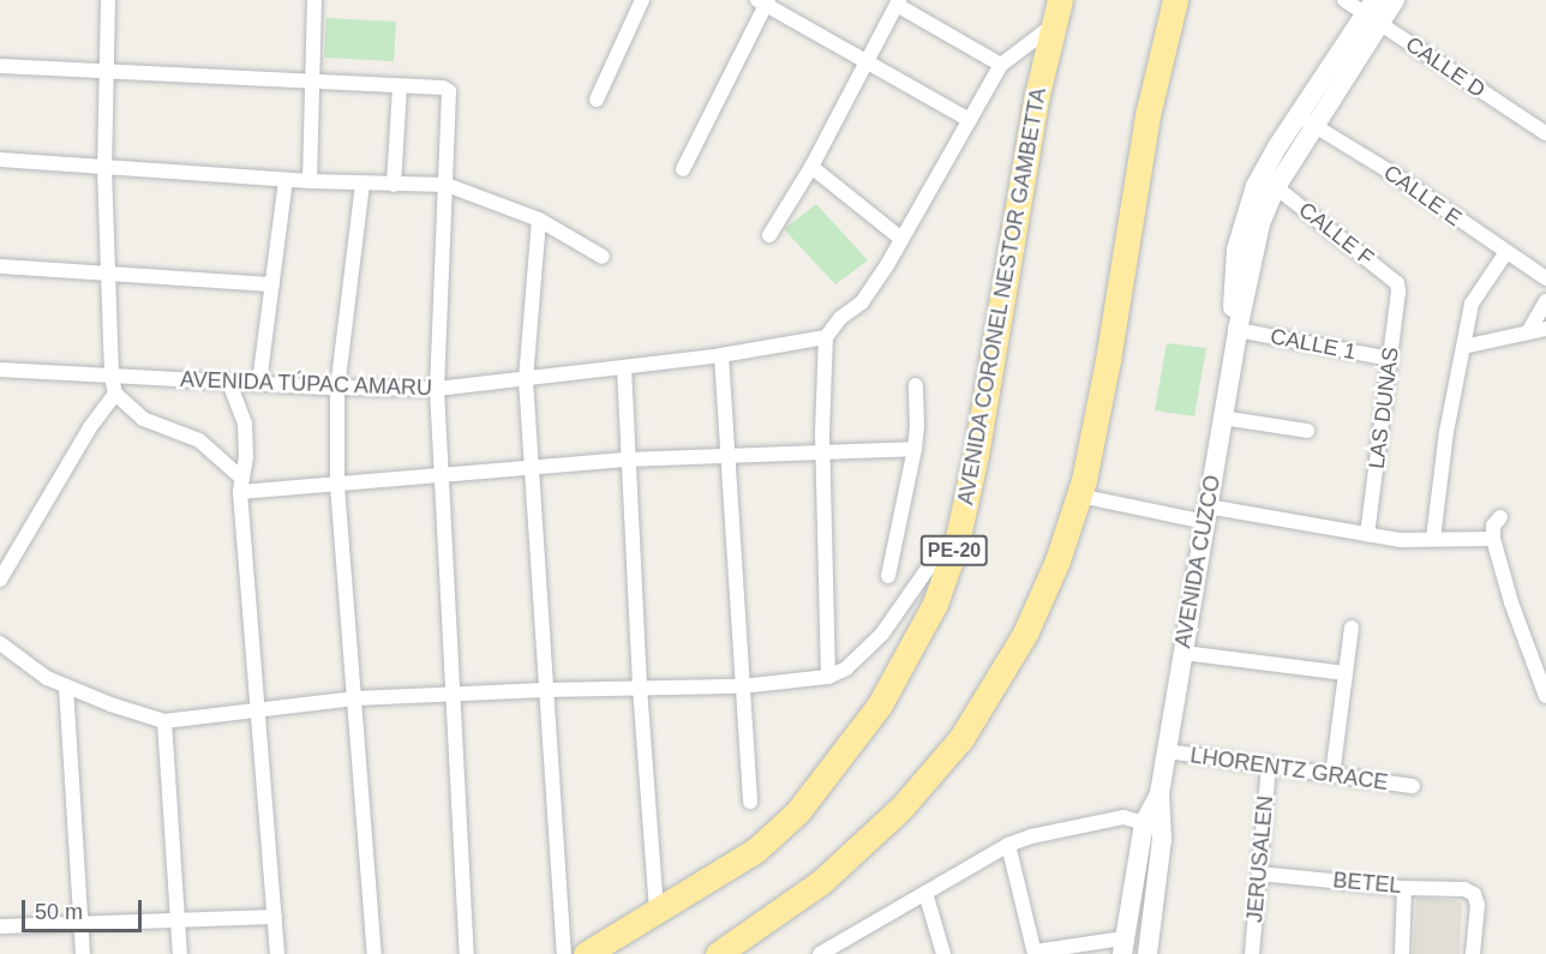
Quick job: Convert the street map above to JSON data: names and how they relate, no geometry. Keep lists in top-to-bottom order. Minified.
{"streets":{"highway":["AVENIDA CORONEL NESTOR GAMBETTA","PE-20"],"street":["CALLE D","CALLE E","CALLE F","CALLE 1","AVENIDA TÚPAC AMARU","LAS DUNAS","AVENIDA CUZCO","LHORENTZ GRACE","JERUSALEN","BETEL"]},"crossings":[["CALLE D","AVENIDA CUZCO"],["CALLE E","AVENIDA CUZCO"],["CALLE F","LAS DUNAS"],["CALLE F","AVENIDA CUZCO"],["CALLE 1","LAS DUNAS"],["CALLE 1","AVENIDA CUZCO"],["AVENIDA CUZCO","LHORENTZ GRACE"],["LHORENTZ GRACE","JERUSALEN"],["JERUSALEN","BETEL"]],"scale_bar":"50 m"}
